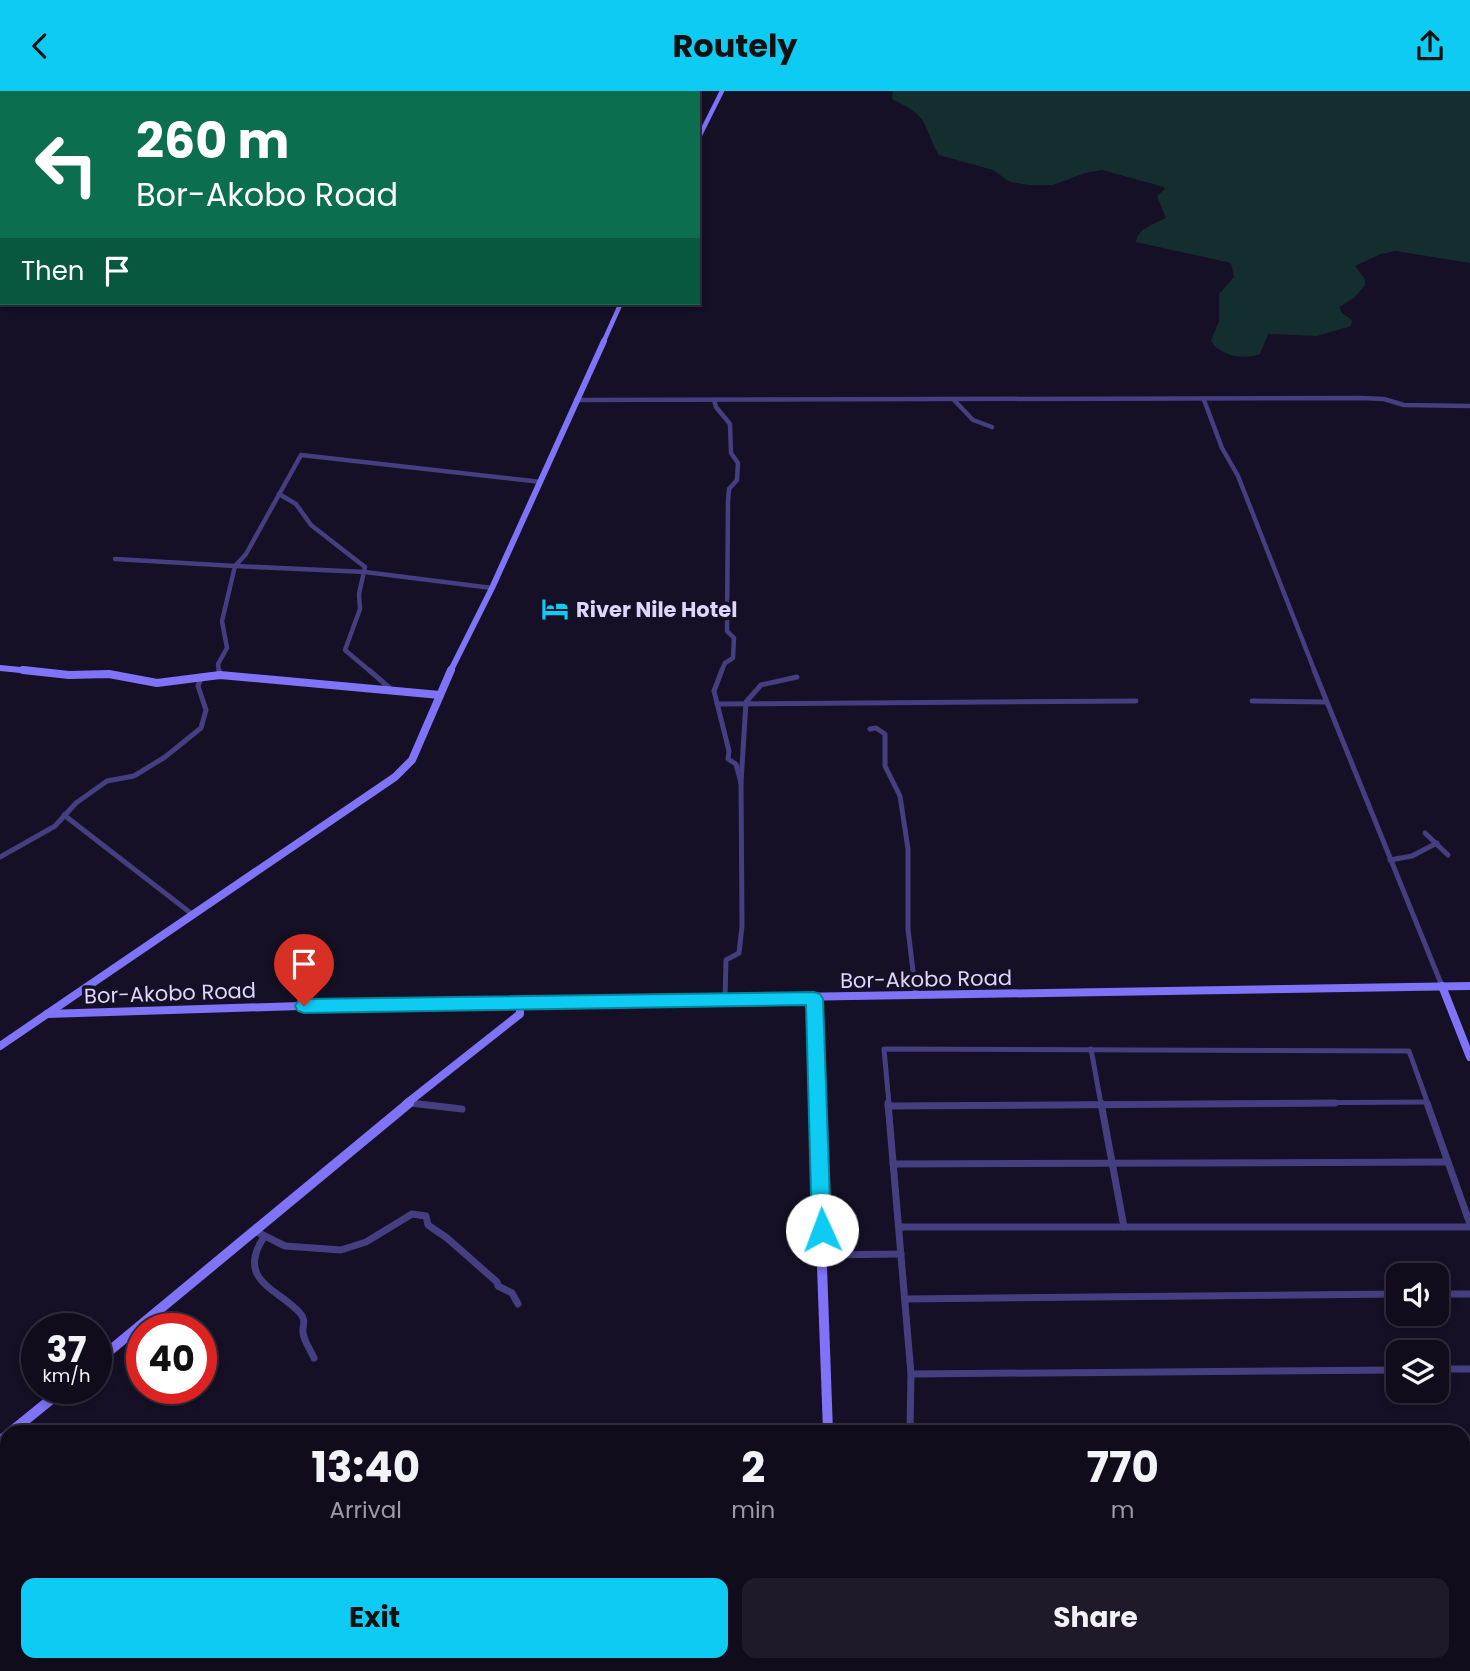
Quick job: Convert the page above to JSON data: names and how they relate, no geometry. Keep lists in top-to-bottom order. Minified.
{"streets":{"street":["Bor-Akobo Road"]},"places":{"hotel":["River Nile Hotel"]},"page":{"header":"Routely","turn":["260 m","Bor-Akobo Road"],"then":"Then","speed":"37 km/h","limit":"40","eta":["13:40","Arrival","2","min","770","m"],"buttons":["Exit","Share"]}}
